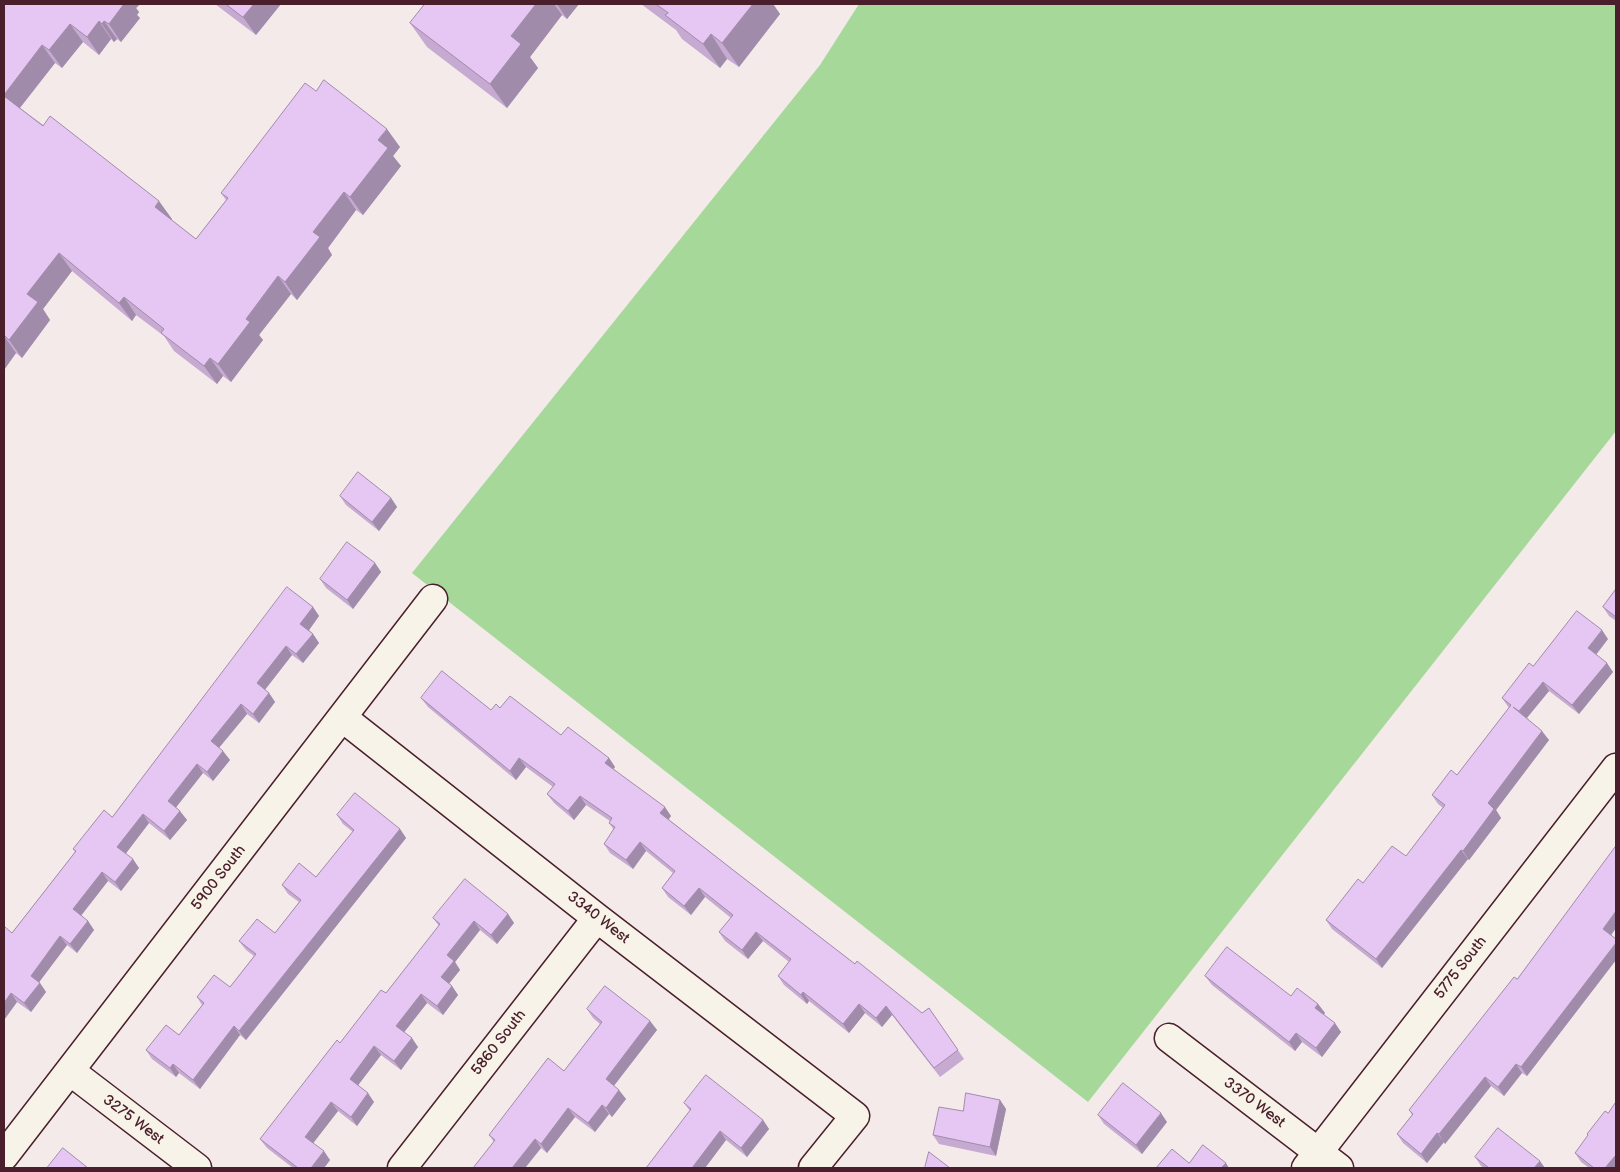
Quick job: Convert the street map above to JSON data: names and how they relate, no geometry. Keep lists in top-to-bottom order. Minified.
{"streets":{"street":["5900 South","3340 West","5775 South","5860 South","3370 West","3275 West"]},"crossings":[["5900 South","3340 West"],["5900 South","3275 West"],["3340 West","5860 South"],["5775 South","3370 West"]]}
